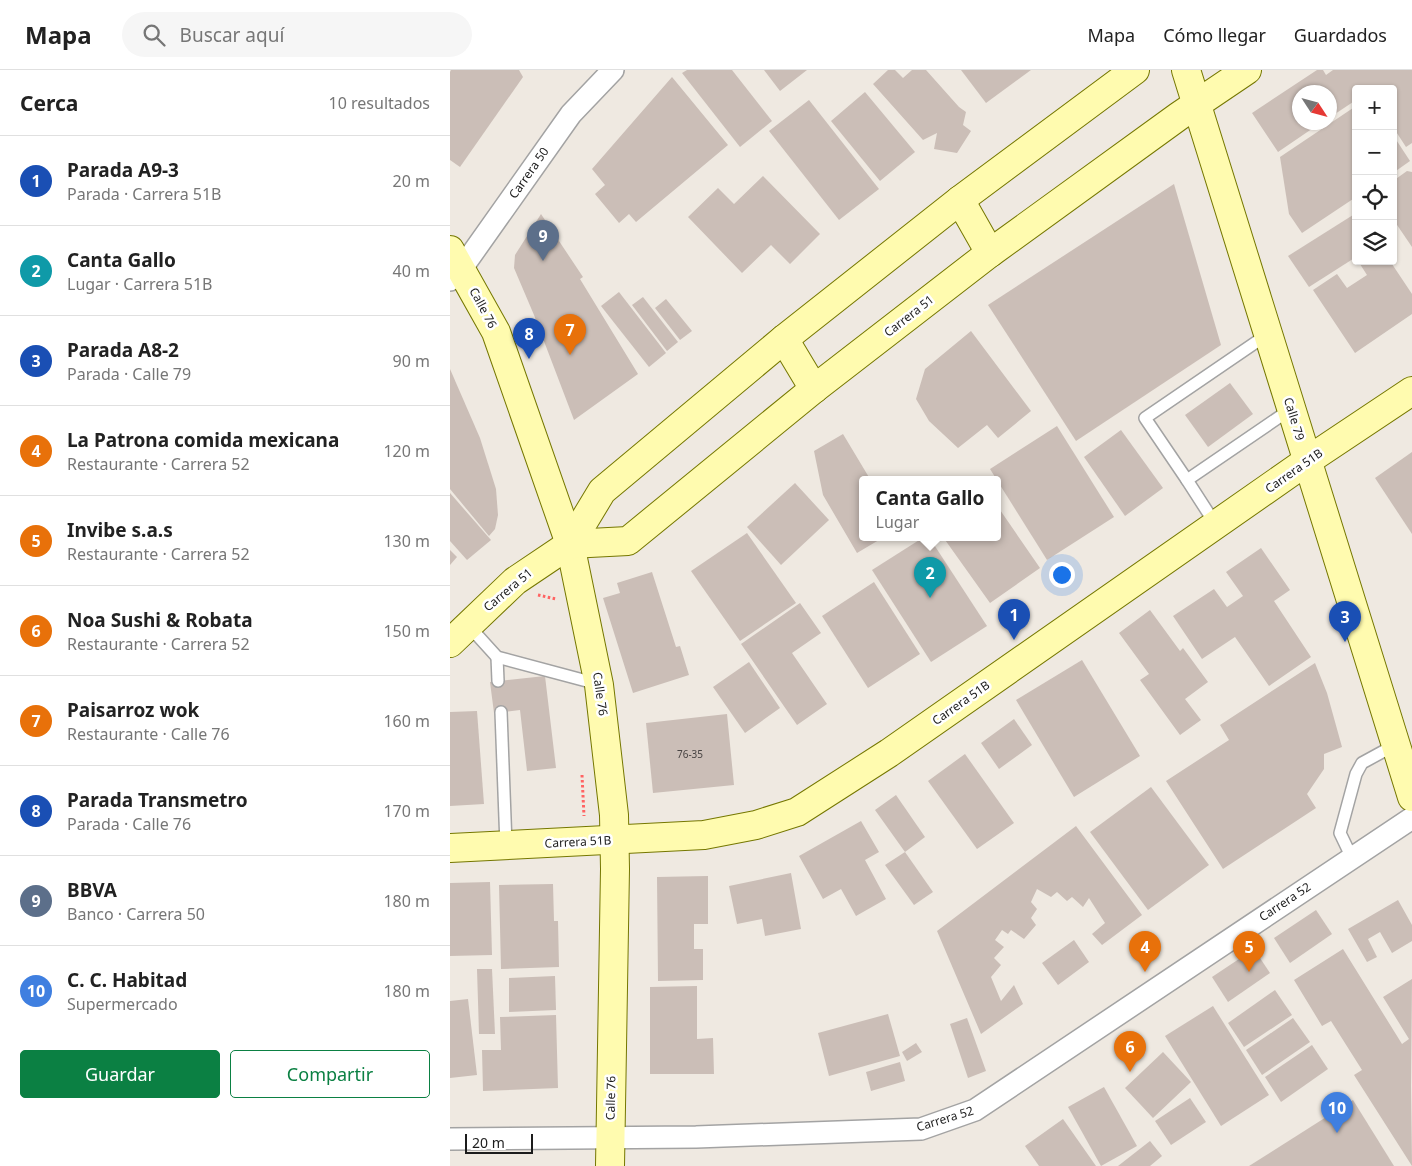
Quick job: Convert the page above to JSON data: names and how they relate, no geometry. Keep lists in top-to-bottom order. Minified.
{"streets":{"street":["Carrera 50","Calle 76","Carrera 51","Calle 79","Carrera 51B","Carrera 52"]},"crossings":[["Carrera 50","Calle 76"],["Calle 76","Carrera 51"],["Calle 76","Carrera 51B"],["Calle 76","Carrera 52"],["Carrera 51","Calle 79"],["Calle 79","Carrera 51B"]],"house_numbers":["76-35"],"scale_bar":"20 m","north":"bottom right","page":{"header":"Mapa","search":"Buscar aquí","nav":["Mapa","Cómo llegar","Guardados"],"heading":["Cerca","10 resultados"],"map_buttons":["+","−"],"list":[{"mark":"1","name":"Parada A9-3","note":"Parada · Carrera 51B","value":"20 m"},{"mark":"2","name":"Canta Gallo","note":"Lugar · Carrera 51B","value":"40 m"},{"mark":"3","name":"Parada A8-2","note":"Parada · Calle 79","value":"90 m"},{"mark":"4","name":"La Patrona comida mexicana","note":"Restaurante · Carrera 52","value":"120 m"},{"mark":"5","name":"Invibe s.a.s","note":"Restaurante · Carrera 52","value":"130 m"},{"mark":"6","name":"Noa Sushi & Robata","note":"Restaurante · Carrera 52","value":"150 m"},{"mark":"7","name":"Paisarroz wok","note":"Restaurante · Calle 76","value":"160 m"},{"mark":"8","name":"Parada Transmetro","note":"Parada · Calle 76","value":"170 m"},{"mark":"9","name":"BBVA","note":"Banco · Carrera 50","value":"180 m"},{"mark":"10","name":"C. C. Habitad","note":"Supermercado","value":"180 m"}],"pins":["9","7","8","2","1","3","4","5","6","10"],"popup":["Canta Gallo","Lugar"],"buttons":["Guardar","Compartir"],"scale":"20 m"}}
